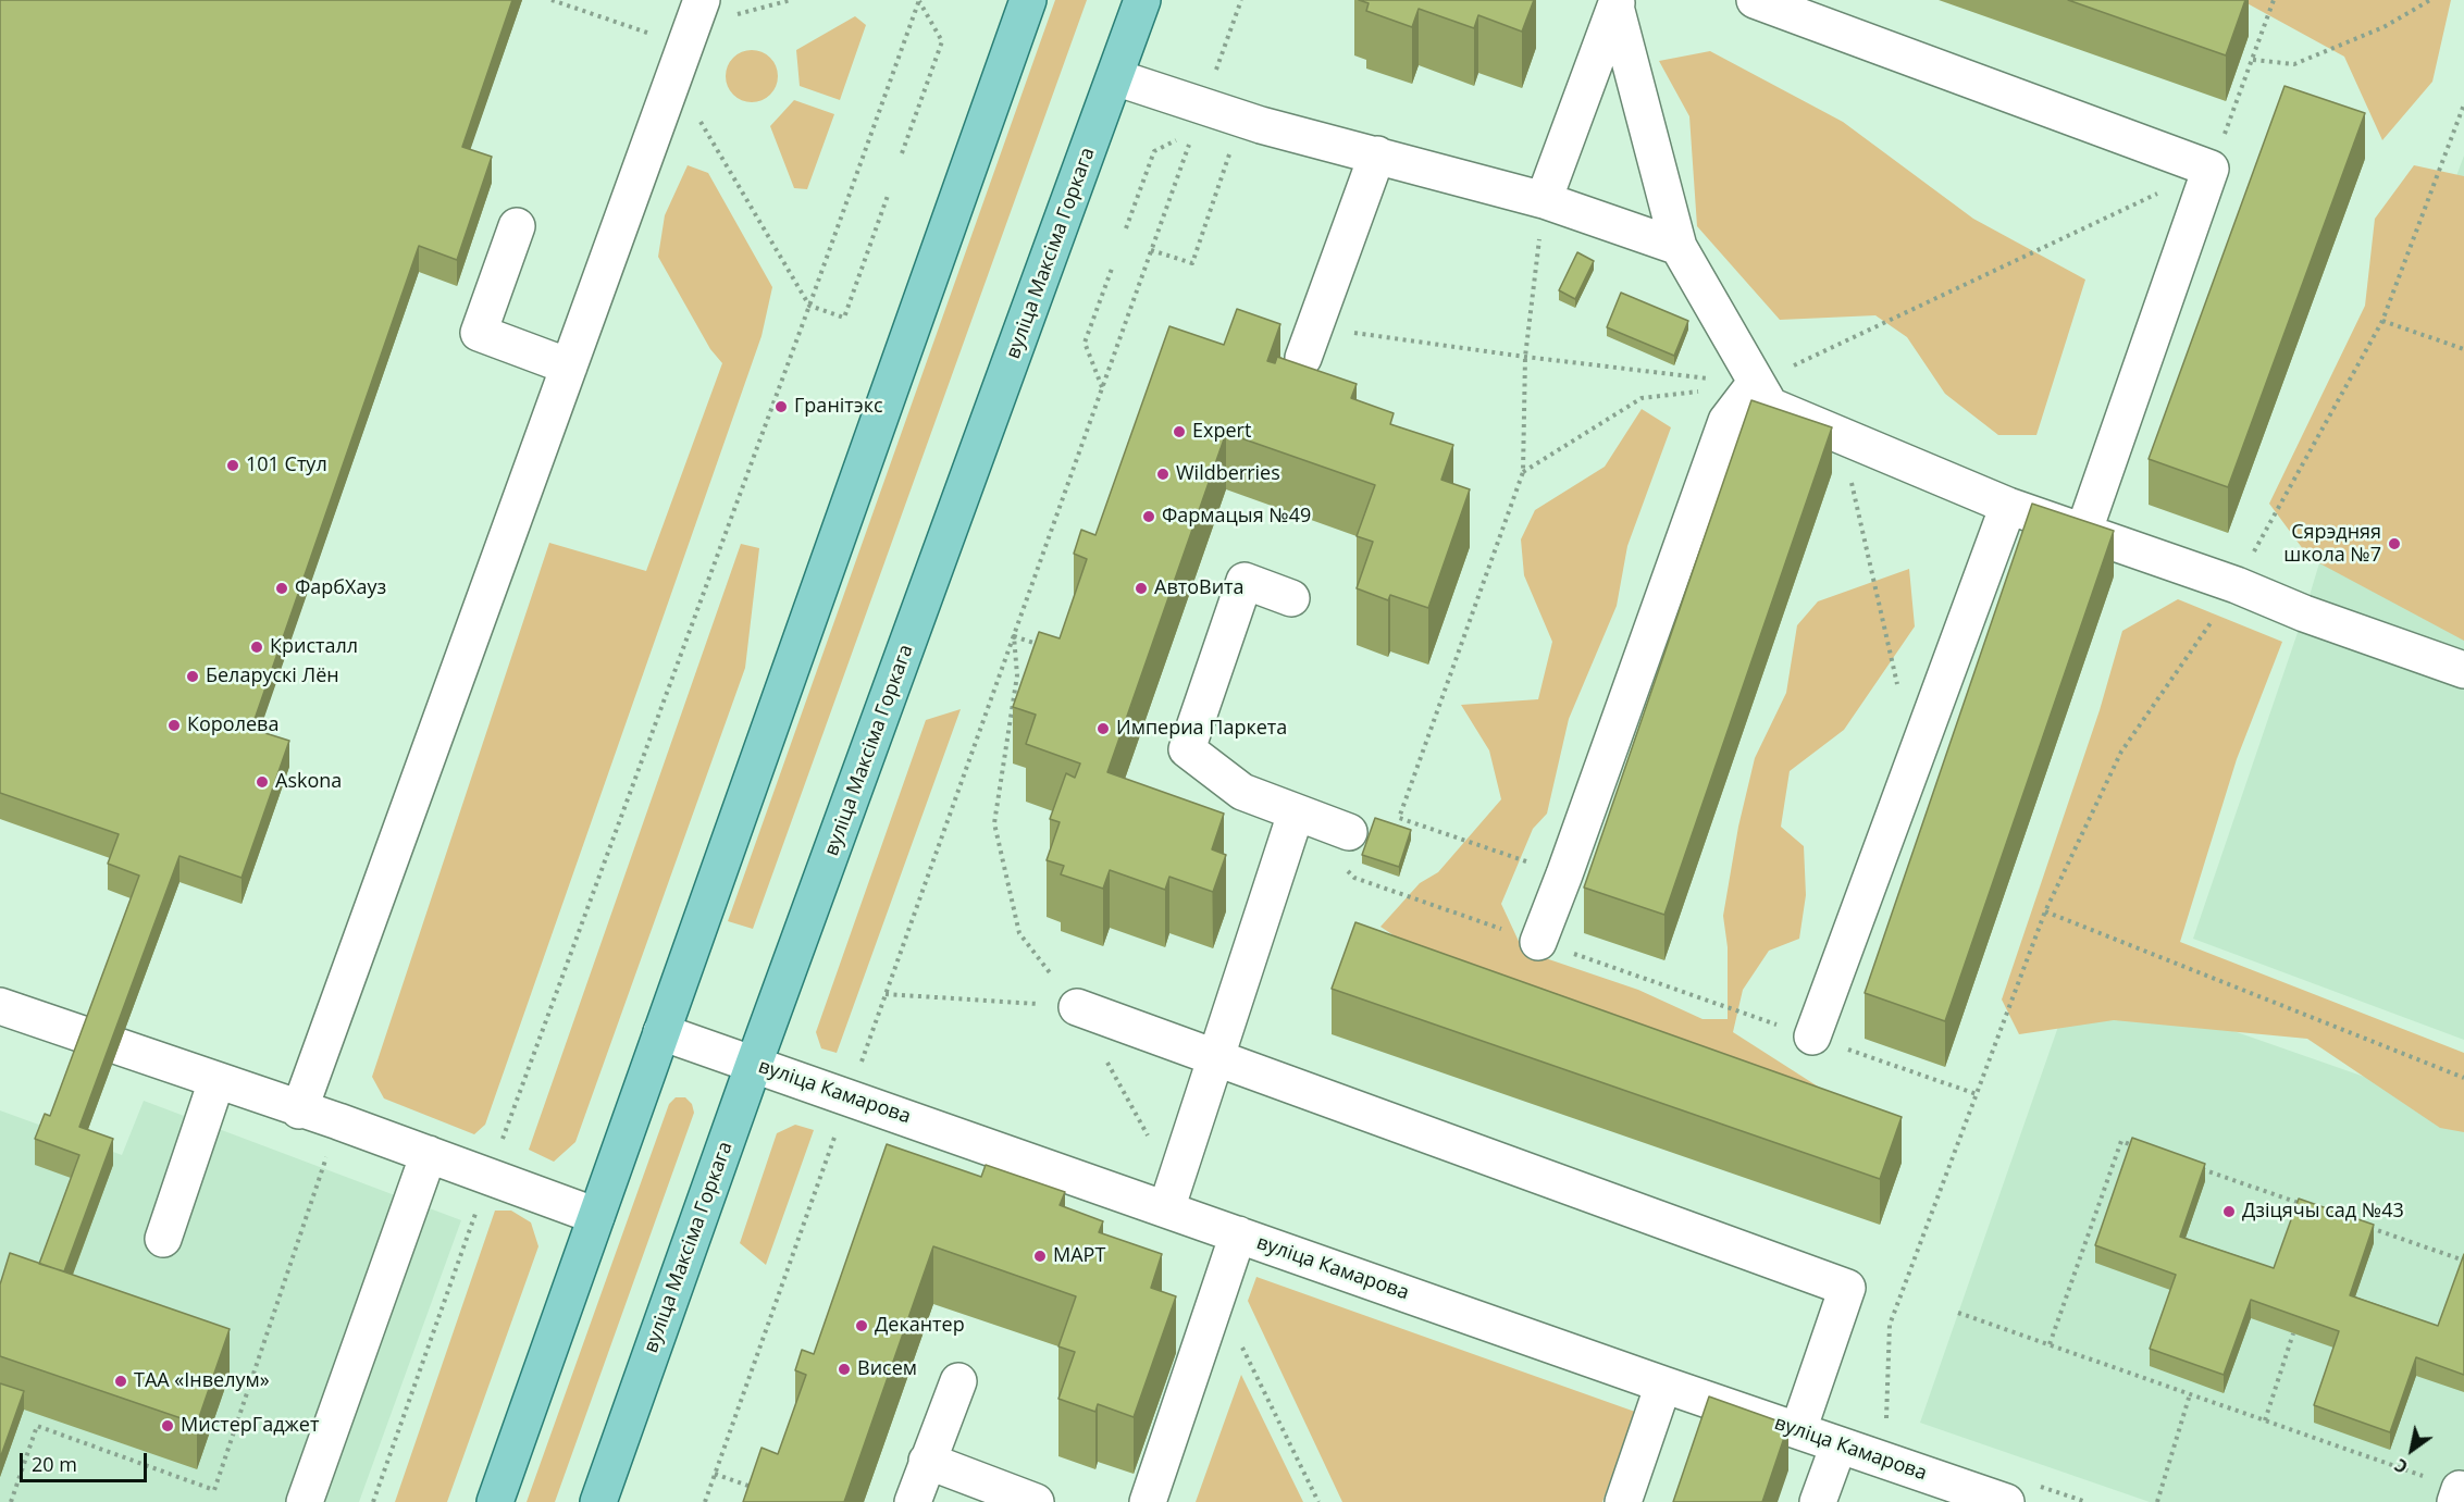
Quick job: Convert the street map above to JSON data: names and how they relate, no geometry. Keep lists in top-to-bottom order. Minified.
{"streets":{"main road":["вуліца Максіма Горкага"],"street":["вуліца Камарова"]},"crossings":[["вуліца Максіма Горкага","вуліца Камарова"]],"places":["Гранітэкс","Expert","101 Стул","Wildberries","Фармацыя №49","Сярэдняя школа №7","ФарбХауз","АвтоВита","Кристалл","Беларускі Лён","Королева","Империа Паркета","Askona","Дзіцячы сад №43","МАРТ","Декантер","Висем","ТАА «Інвелум»","МистерГаджет"],"scale_bar":"20 m","north":"bottom left"}
